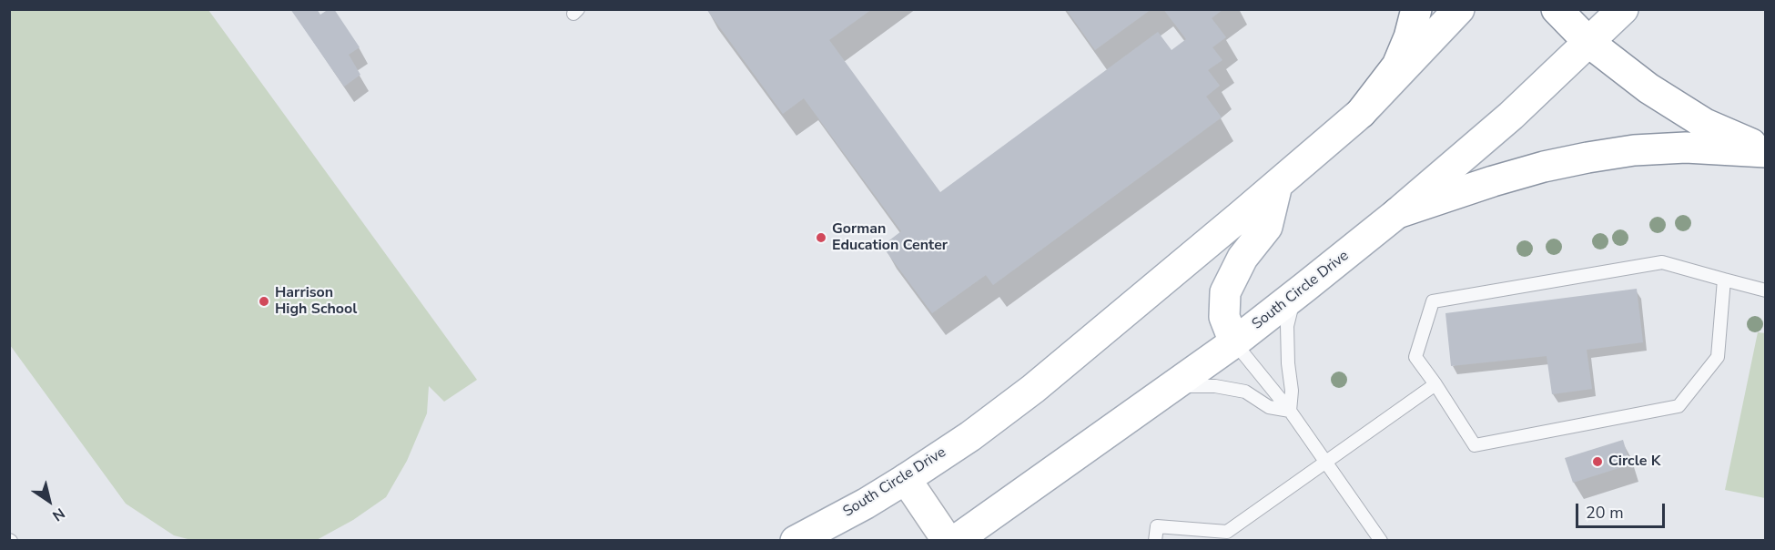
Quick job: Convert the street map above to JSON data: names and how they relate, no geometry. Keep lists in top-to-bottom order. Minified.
{"streets":{"main road":["South Circle Drive"]},"places":["Gorman Education Center","Harrison High School","Circle K"],"scale_bar":"20 m","north":"bottom right"}
